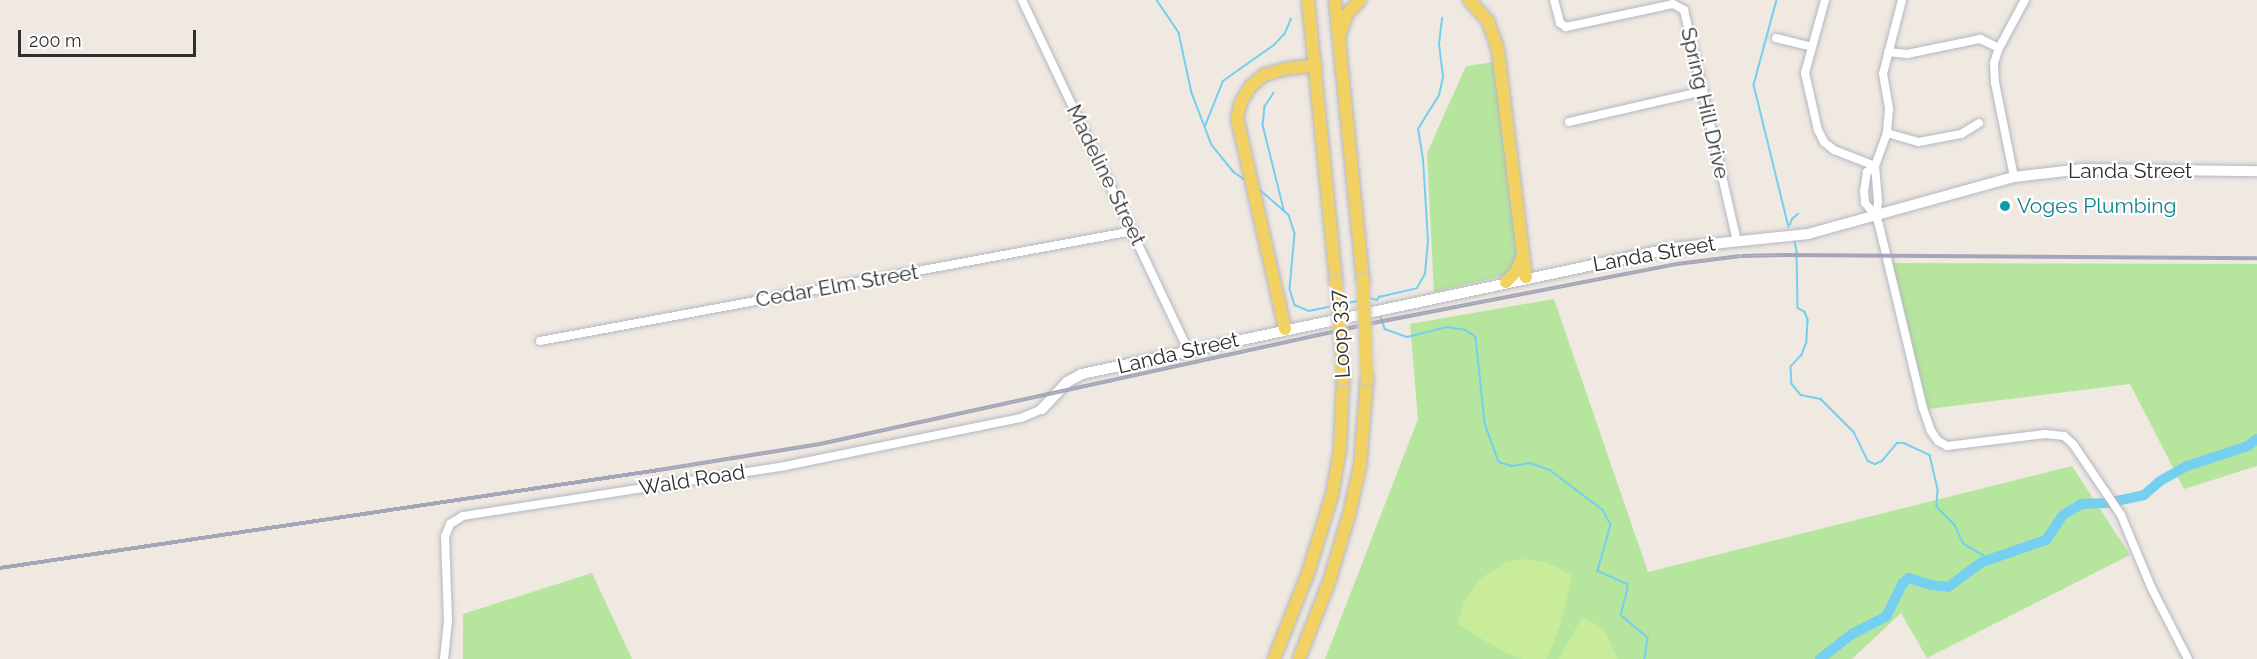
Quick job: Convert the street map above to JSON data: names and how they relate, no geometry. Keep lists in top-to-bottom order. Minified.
{"streets":{"main road":["Loop 337"],"street":["Spring Hill Drive","Landa Street","Madeline Street","Cedar Elm Street","Wald Road"]},"crossings":[["Spring Hill Drive","Landa Street"],["Landa Street","Madeline Street"],["Landa Street","Wald Road"],["Madeline Street","Cedar Elm Street"]],"places":["Voges Plumbing"],"scale_bar":"200 m"}
